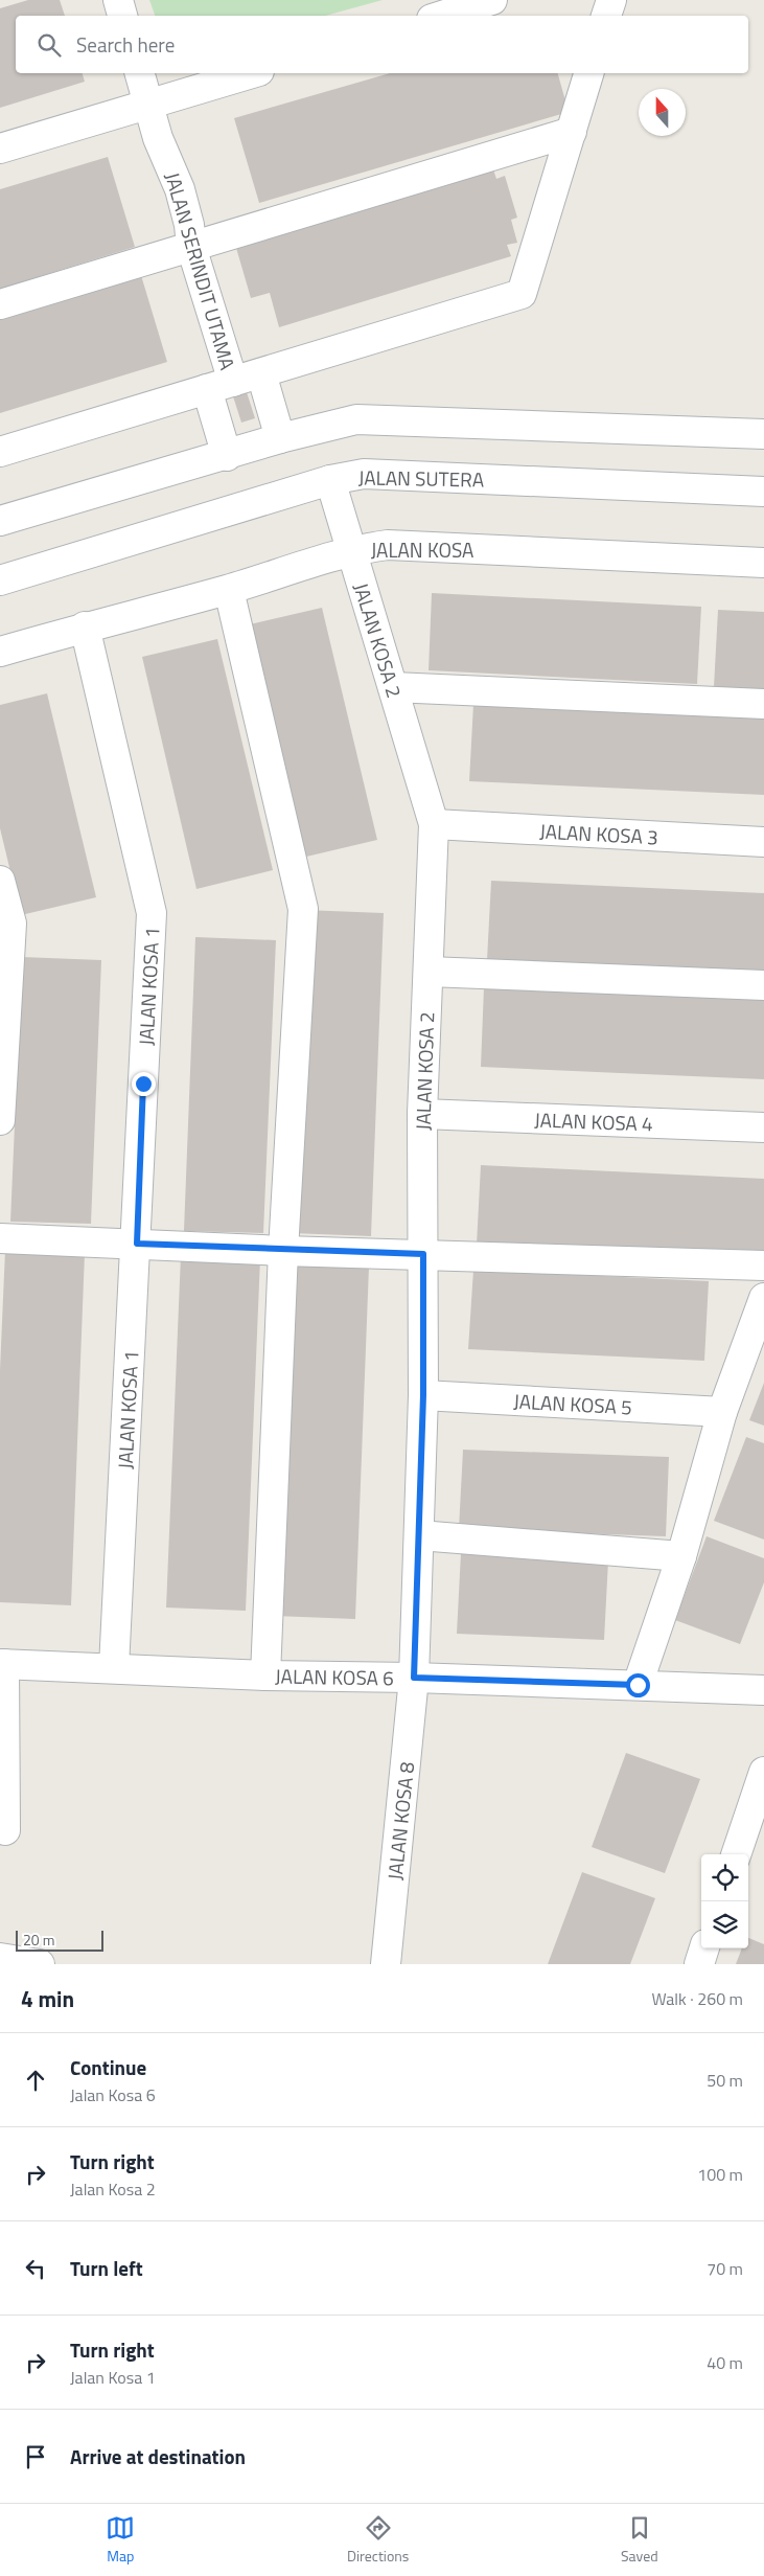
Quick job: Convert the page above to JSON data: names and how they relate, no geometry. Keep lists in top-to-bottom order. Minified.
{"streets":{"street":["JALAN SERINDIT UTAMA","JALAN SUTERA","JALAN KOSA","JALAN KOSA 2","JALAN KOSA 3","JALAN KOSA 1","JALAN KOSA 4","JALAN KOSA 5","JALAN KOSA 6","JALAN KOSA 8"]},"crossings":[["JALAN SUTERA","JALAN KOSA 2"],["JALAN KOSA","JALAN KOSA 2"],["JALAN KOSA","JALAN KOSA 1"],["JALAN KOSA 2","JALAN KOSA 3"],["JALAN KOSA 2","JALAN KOSA 4"],["JALAN KOSA 2","JALAN KOSA 5"],["JALAN KOSA 2","JALAN KOSA 6"],["JALAN KOSA 2","JALAN KOSA 8"],["JALAN KOSA 1","JALAN KOSA 6"],["JALAN KOSA 6","JALAN KOSA 8"]],"scale_bar":"20 m","north":"top","page":{"search":"Search here","scale":"20 m","heading":["4 min","Walk · 260 m"],"list":[["Continue","Jalan Kosa 6","50 m"],["Turn right","Jalan Kosa 2","100 m"],["Turn left","70 m"],["Turn right","Jalan Kosa 1","40 m"],"Arrive at destination"],"nav":["Map","Directions","Saved"]}}
